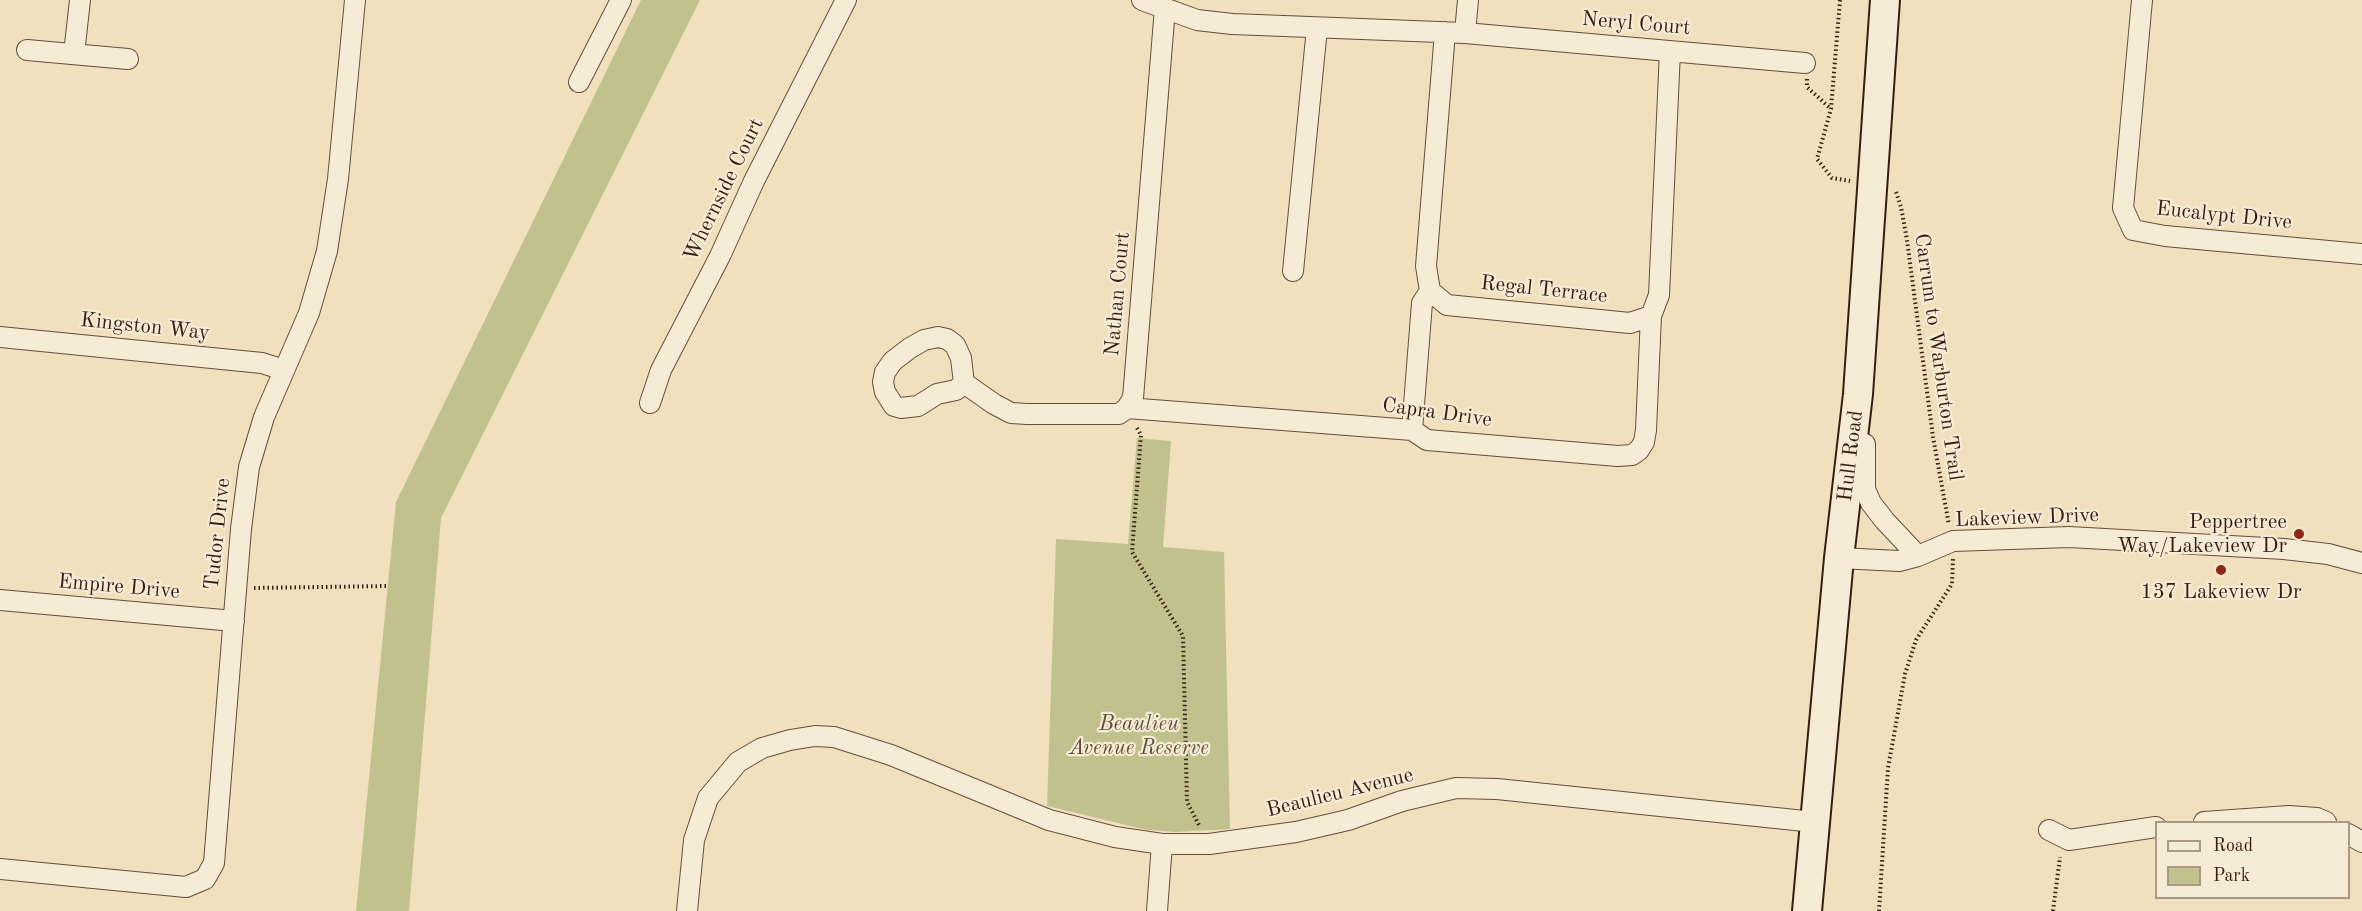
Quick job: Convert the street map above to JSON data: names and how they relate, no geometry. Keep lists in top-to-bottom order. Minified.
{"streets":{"main road":["Hull Road"],"street":["Neryl Court","Whernside Court","Eucalypt Drive","Regal Terrace","Nathan Court","Kingston Way","Capra Drive","Lakeview Drive","Tudor Drive","Empire Drive","Beaulieu Avenue"],"path":["Carrum to Warburton Trail"]},"crossings":[["Neryl Court","Nathan Court"],["Regal Terrace","Capra Drive"],["Nathan Court","Capra Drive"],["Kingston Way","Tudor Drive"],["Carrum to Warburton Trail","Hull Road"],["Carrum to Warburton Trail","Lakeview Drive"],["Hull Road","Lakeview Drive"],["Hull Road","Beaulieu Avenue"],["Tudor Drive","Empire Drive"]],"parks":["Beaulieu Avenue Reserve"],"places":["Peppertree Way/Lakeview Dr","137 Lakeview Dr"],"legend":["Road","Park"]}
